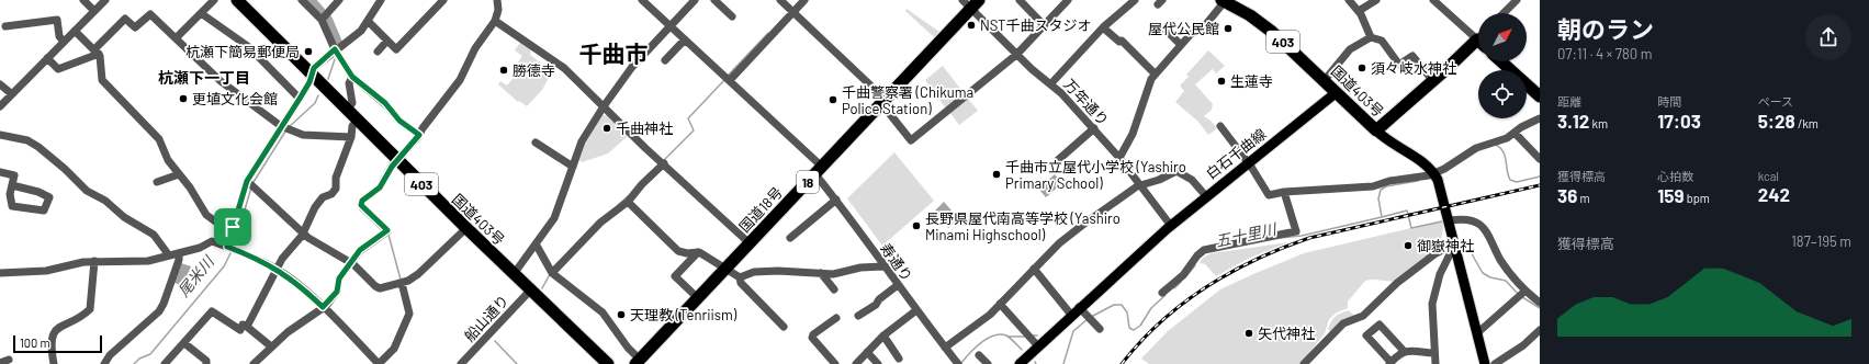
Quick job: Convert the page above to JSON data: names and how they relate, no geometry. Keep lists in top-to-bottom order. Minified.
{"streets":{"highway":["403","国道403号","18","国道18号"],"main road":["白石千曲線"],"street":["万年通り","寿通り","船山通り"]},"crossings":[["国道403号","白石千曲線"],["国道403号","船山通り"],["万年通り","白石千曲線"],["万年通り","国道18号"],["国道18号","寿通り"]],"districts":["千曲市","杭瀬下一丁目"],"water":["五十里川","尾米川"],"places":["NST千曲スタジオ","屋代公民館","杭瀬下簡易郵便局","須々岐水神社","勝德寺","生蓮寺","更埴文化会館","千曲警察署 (Chikuma Police Station)","千曲神社","千曲市立屋代小学校 (Yashiro Primary School)","長野県屋代南高等学校 (Yashiro Minami Highschool)","御嶽神社","天理教 (Tenriism)","矢代神社"],"scale_bar":"100 m","north":"top right","page":{"heading":["朝のラン","07:11 · 4 × 780 m"],"stats":[["距離","3.12 km"],["時間","17:03"],["ペース","5:28 /km"],["獲得標高","36 m"],["心拍数","159 bpm"],["kcal","242"]],"chart":["獲得標高","187–195 m"],"scale":"100 m"}}
